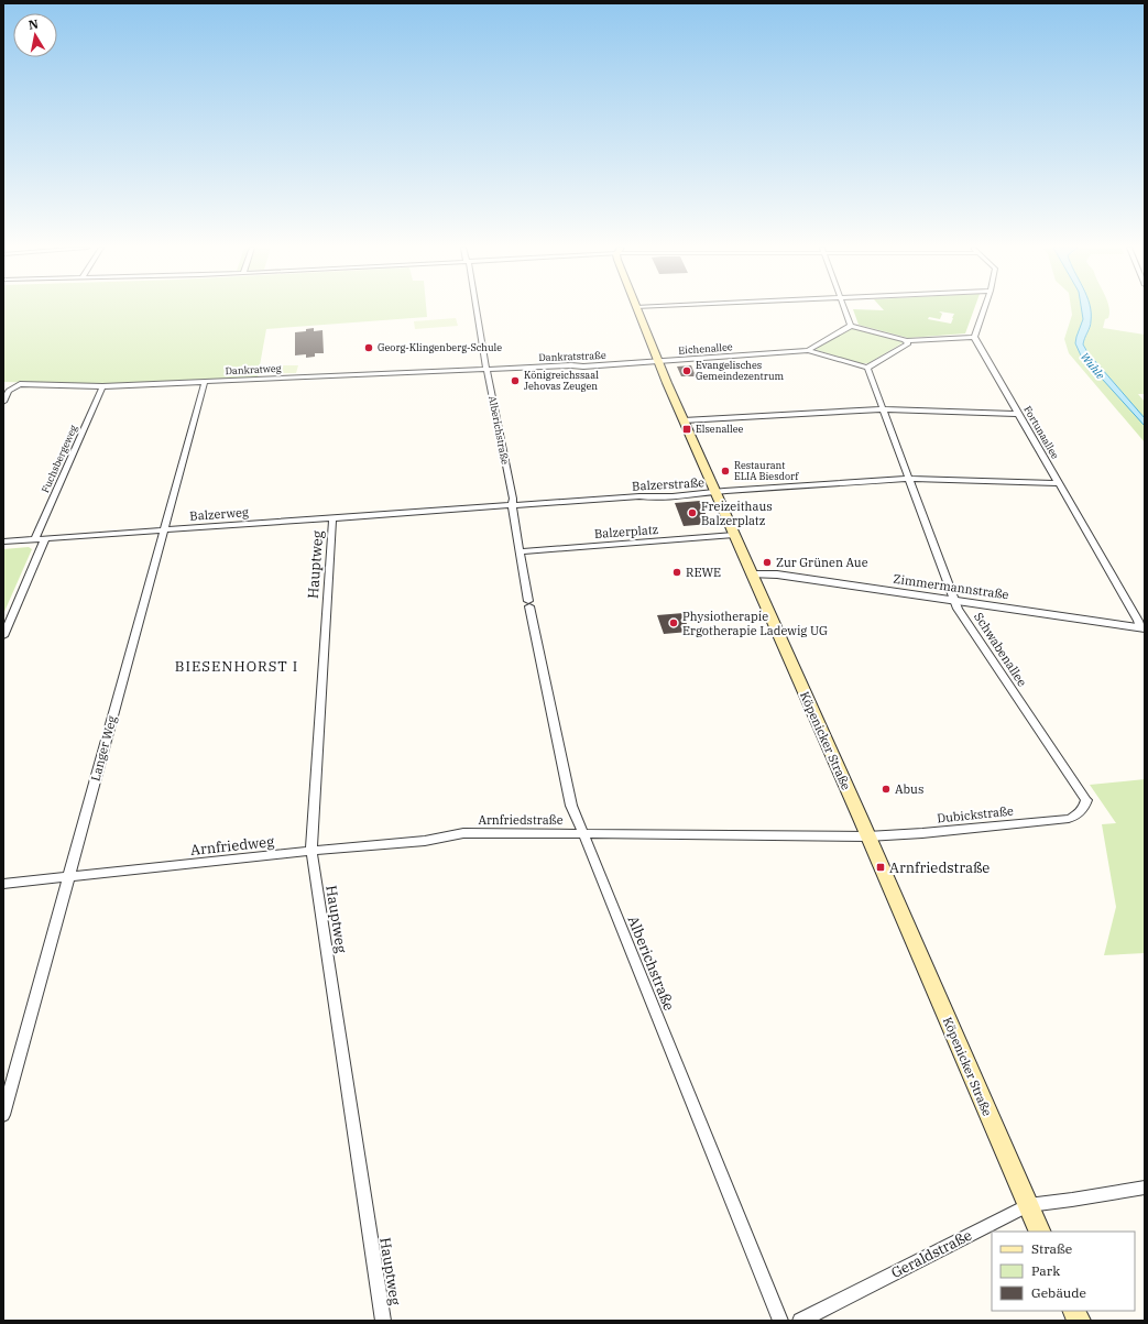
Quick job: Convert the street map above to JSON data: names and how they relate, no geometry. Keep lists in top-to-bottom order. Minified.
{"streets":{"main road":["Köpenicker Straße"],"street":["Eichenallee","Dankratstraße","Dankratweg","Alberichstraße","Fortunaallee","Fuchsbergeweg","Balzerstraße","Balzerweg","Balzerplatz","Hauptweg","Zimmermannstraße","Schwabenallee","Langer Weg","Dubickstraße","Arnfriedstraße","Arnfriedweg","Geraldstraße"]},"crossings":[["Eichenallee","Dankratstraße"],["Eichenallee","Köpenicker Straße"],["Dankratstraße","Dankratweg"],["Dankratstraße","Alberichstraße"],["Dankratstraße","Köpenicker Straße"],["Dankratweg","Alberichstraße"],["Dankratweg","Fuchsbergeweg"],["Dankratweg","Langer Weg"],["Alberichstraße","Balzerstraße"],["Alberichstraße","Balzerplatz"],["Alberichstraße","Arnfriedstraße"],["Fortunaallee","Balzerstraße"],["Fortunaallee","Zimmermannstraße"],["Fuchsbergeweg","Balzerweg"],["Balzerstraße","Balzerweg"],["Balzerstraße","Schwabenallee"],["Balzerstraße","Köpenicker Straße"],["Balzerweg","Hauptweg"],["Balzerweg","Langer Weg"],["Balzerplatz","Köpenicker Straße"],["Hauptweg","Arnfriedweg"],["Zimmermannstraße","Schwabenallee"],["Zimmermannstraße","Köpenicker Straße"],["Schwabenallee","Dubickstraße"],["Köpenicker Straße","Dubickstraße"],["Köpenicker Straße","Arnfriedstraße"],["Köpenicker Straße","Geraldstraße"],["Langer Weg","Arnfriedweg"],["Dubickstraße","Arnfriedstraße"],["Arnfriedstraße","Arnfriedweg"]],"districts":["BIESENHORST I"],"water":["Wuhle"],"places":{"other":["Georg-Klingenberg-Schule","Evangelisches Gemeindezentrum","Königreichssaal Jehovas Zeugen","Restaurant ELIA Biesdorf","Freizeithaus Balzerplatz","Zur Grünen Aue","REWE","Physiotherapie Ergotherapie Ladewig UG","Abus"],"transit":["Elsenallee","Arnfriedstraße"]},"legend":["Straße","Park","Gebäude"],"north":"top"}
